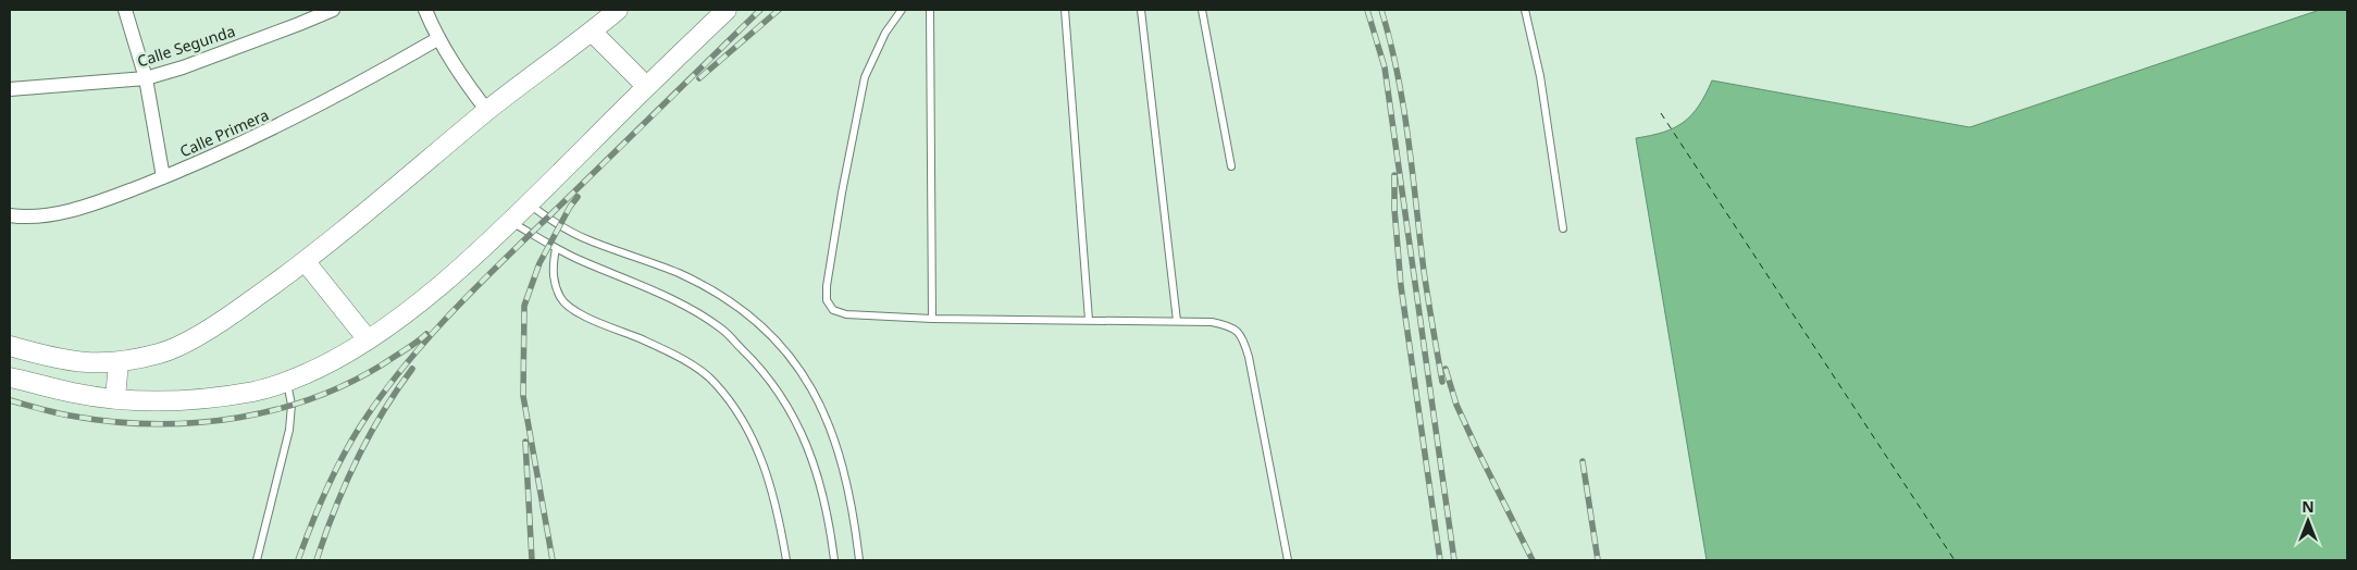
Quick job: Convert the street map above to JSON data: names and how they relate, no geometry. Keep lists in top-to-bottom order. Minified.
{"streets":{"street":["Calle Segunda","Calle Primera"]},"north":"top"}
